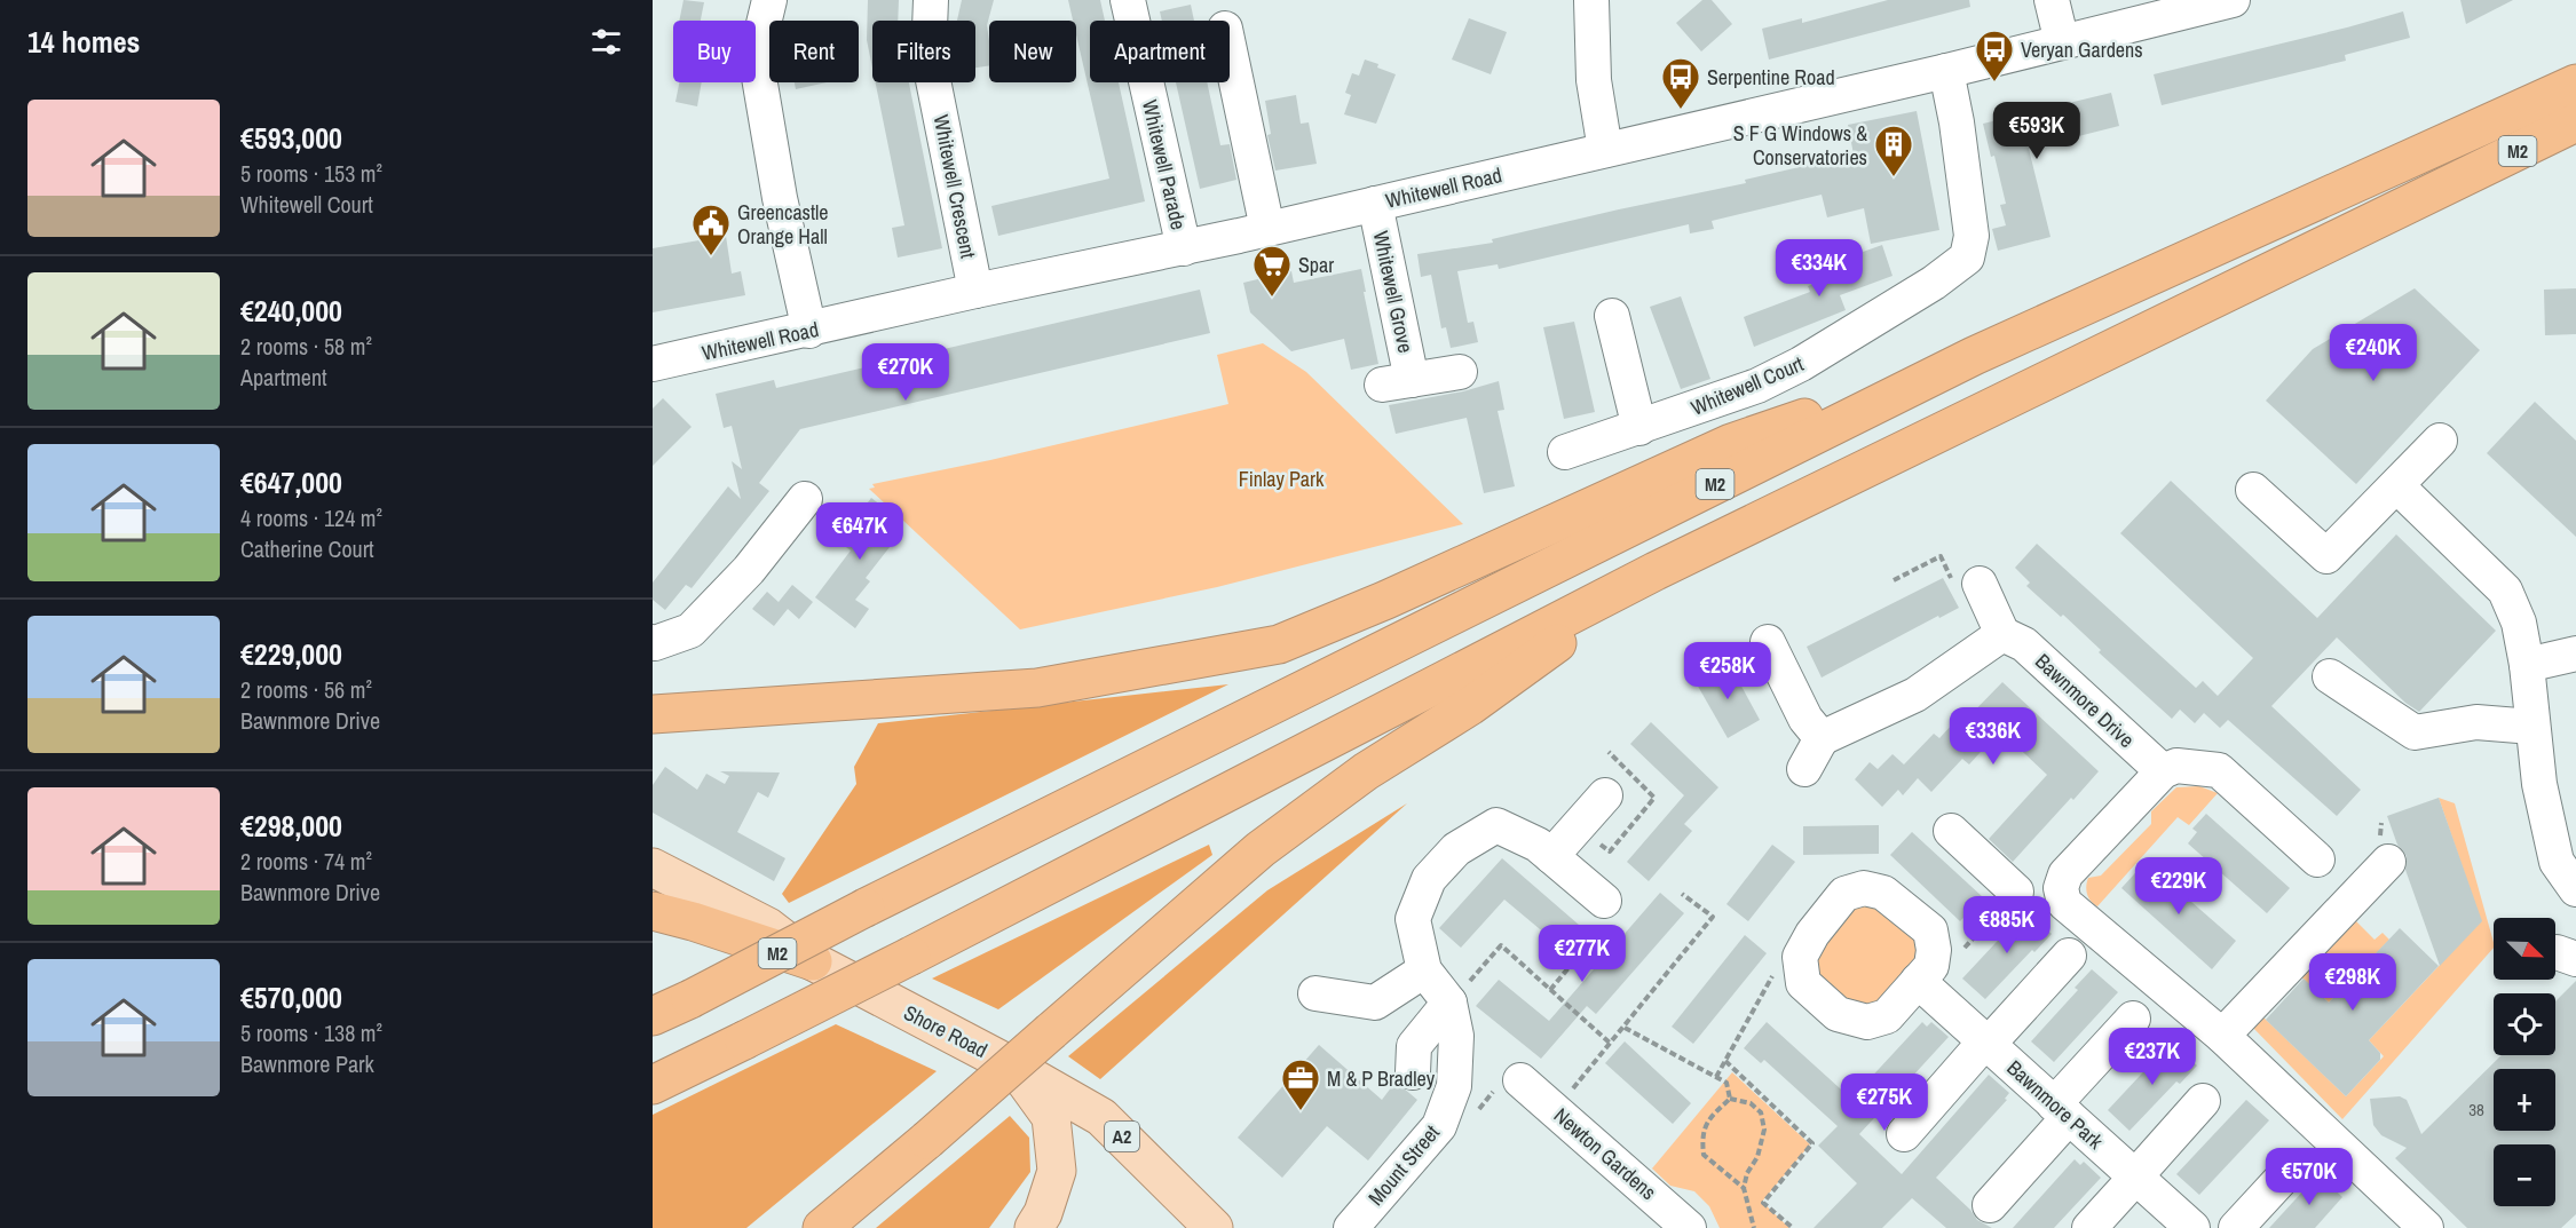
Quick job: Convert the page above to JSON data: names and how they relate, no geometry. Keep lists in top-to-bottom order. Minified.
{"streets":{"highway":["M2"],"main road":["Shore Road","A2"],"street":["Whitewell Parade","Whitewell Crescent","Whitewell Road","Whitewell Grove","Whitewell Court","Bawnmore Drive","Bawnmore Park","Newton Gardens","Mount Street"]},"crossings":[["Whitewell Parade","Whitewell Road"],["Whitewell Crescent","Whitewell Road"],["Whitewell Road","Whitewell Grove"],["Whitewell Road","Whitewell Court"]],"parks":["Finlay Park"],"places":{"bus stop":["Veryan Gardens","Serpentine Road"],"building":["S F G Windows & Conservatories"],"public building":["Greencastle Orange Hall"],"supermarket":["Spar"],"office":["M & P Bradley"]},"house_numbers":["38"],"north":"bottom right","page":{"heading":"14 homes","chip":["Buy","Rent","Filters","New","Apartment"],"list":[{"name":"€593,000","note":"5 rooms · 153 m² · Whitewell Court"},{"name":"€240,000","note":"2 rooms · 58 m² · Apartment"},{"name":"€647,000","note":"4 rooms · 124 m² · Catherine Court"},{"name":"€229,000","note":"2 rooms · 56 m² · Bawnmore Drive"},{"name":"€298,000","note":"2 rooms · 74 m² · Bawnmore Drive"},{"name":"€570,000","note":"5 rooms · 138 m² · Bawnmore Park"}],"price":["€593K","€334K","€240K","€270K","€647K","€258K","€336K","€229K","€885K","€277K","€298K","€237K","€275K","€570K"],"map_buttons":["+","−"]}}
